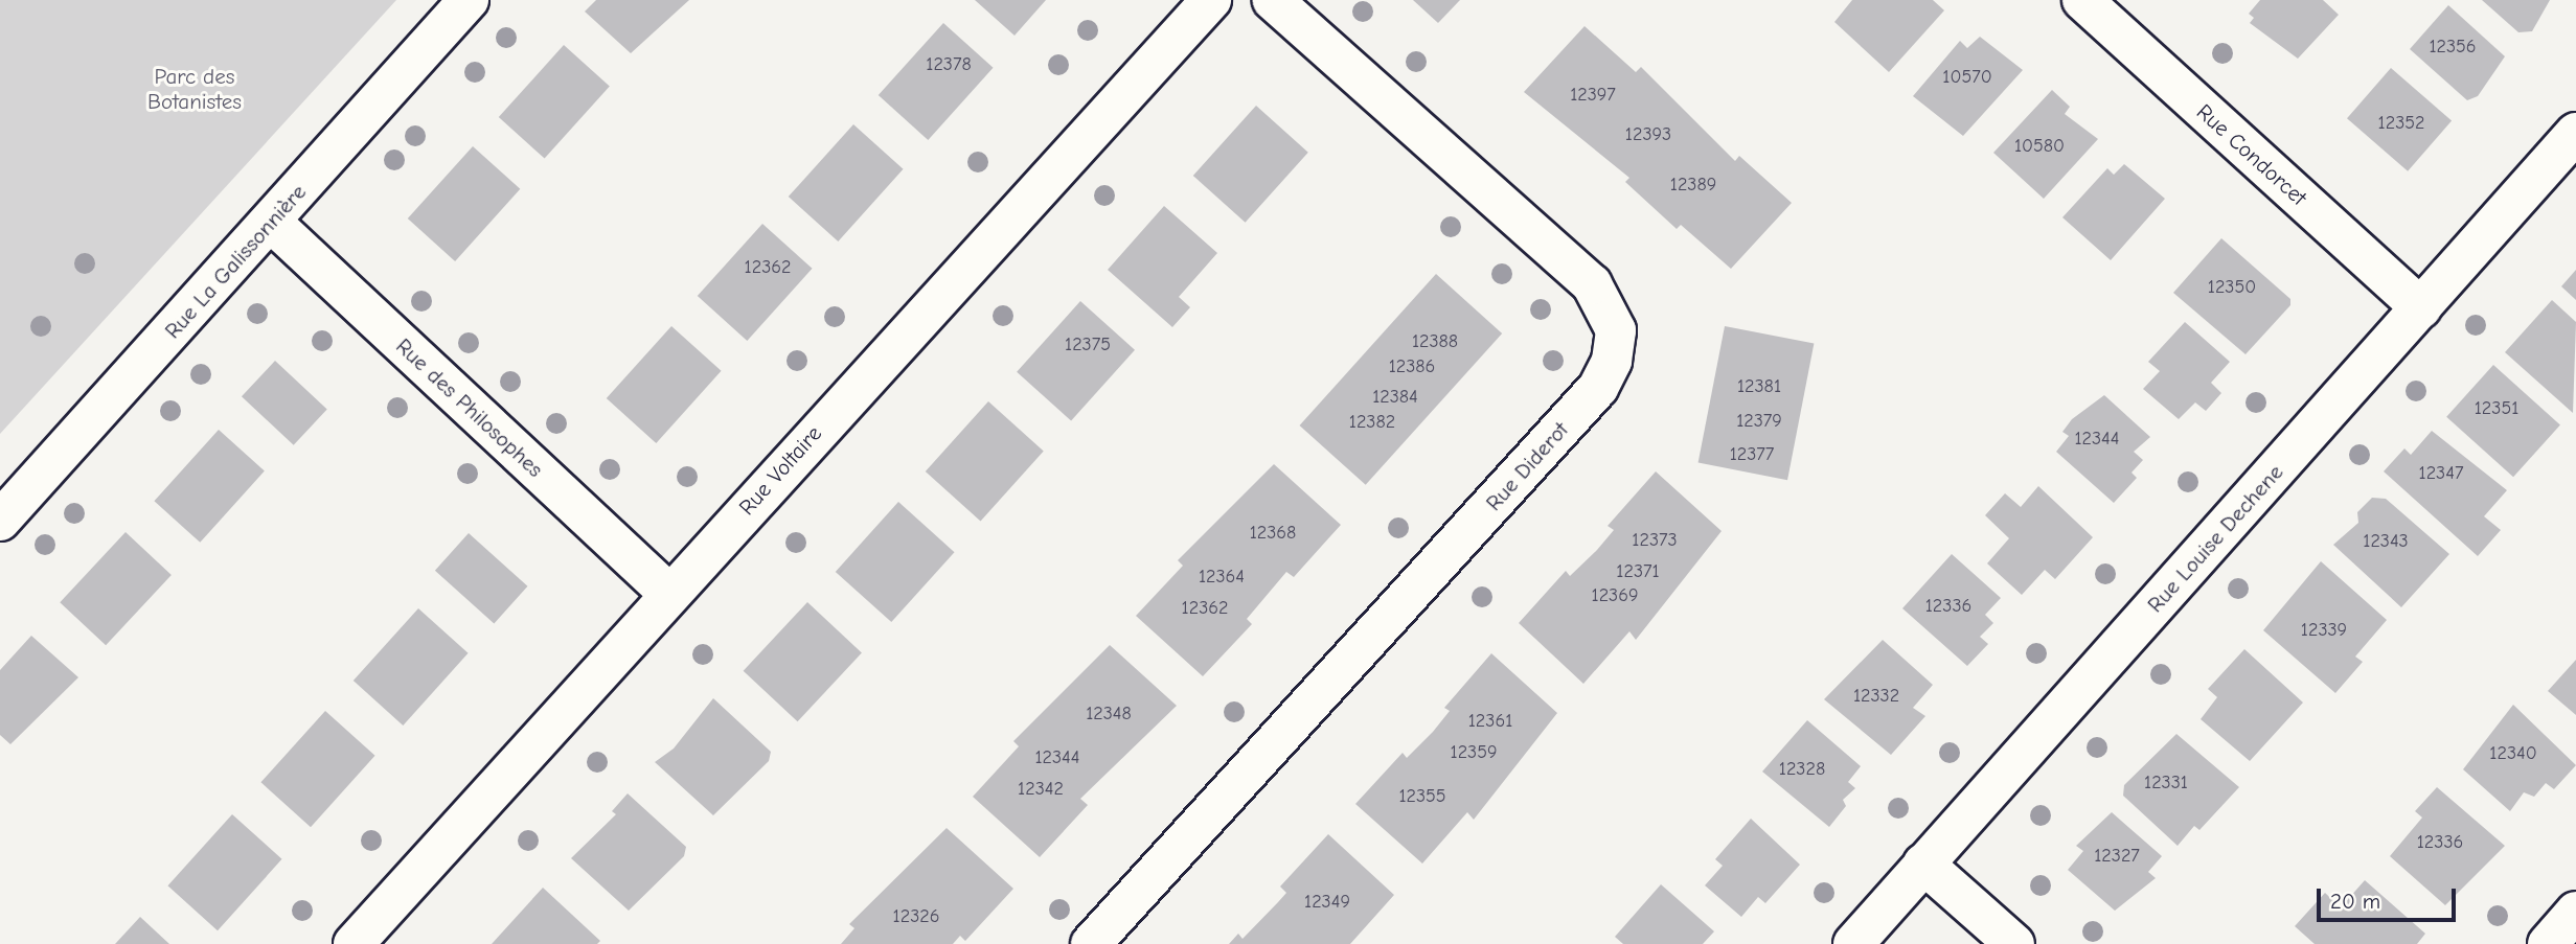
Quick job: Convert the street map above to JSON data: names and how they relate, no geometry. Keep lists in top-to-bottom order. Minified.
{"streets":{"street":["Rue Condorcet","Rue La Galissonnière","Rue des Philosophes","Rue Diderot","Rue Voltaire","Rue Louise Dechene"]},"crossings":[["Rue Condorcet","Rue Louise Dechene"],["Rue La Galissonnière","Rue des Philosophes"],["Rue des Philosophes","Rue Voltaire"]],"parks":["Parc des Botanistes"],"house_numbers":["12356","12378","10570","12397","12352","12393","10580","12389","12362","12350","12388","12375","12386","12381","12384","12351","12379","12382","12344","12377","12347","12368","12373","12343","12371","12364","12369","12336","12362","12339","12332","12348","12361","12359","12340","12344","12328","12331","12342","12355","12336","12327","12349","12326"],"scale_bar":"20 m"}
